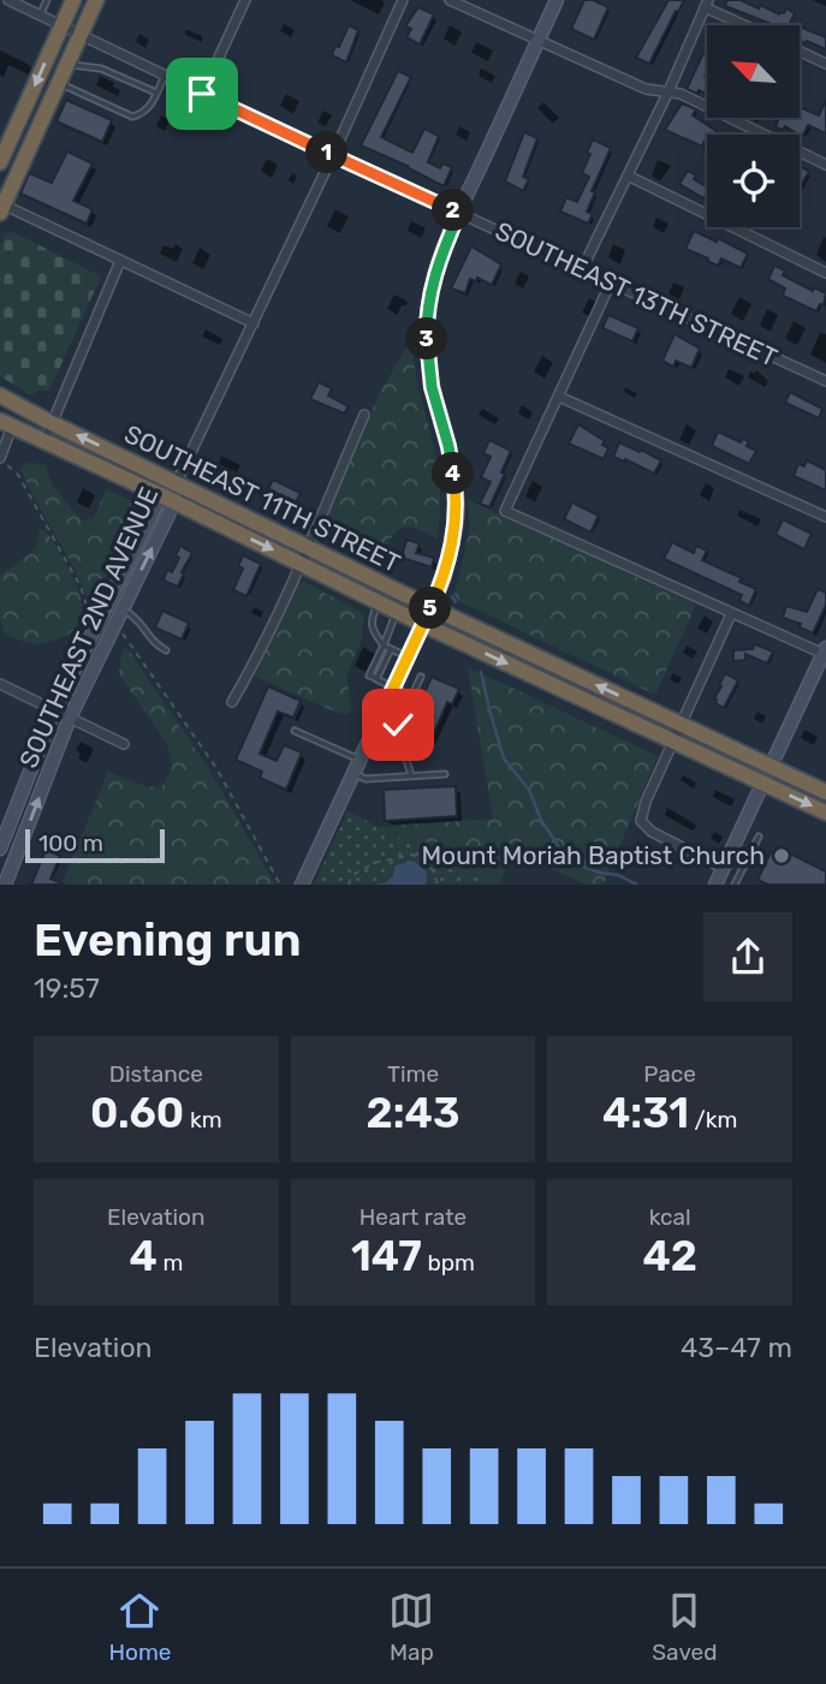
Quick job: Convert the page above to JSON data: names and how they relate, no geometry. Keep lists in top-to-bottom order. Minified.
{"streets":{"highway":["SOUTHEAST 11TH STREET"],"street":["SOUTHEAST 13TH STREET","SOUTHEAST 2ND AVENUE"]},"crossings":[["SOUTHEAST 13TH STREET","SOUTHEAST 2ND AVENUE"],["SOUTHEAST 11TH STREET","SOUTHEAST 2ND AVENUE"]],"places":["Mount Moriah Baptist Church"],"scale_bar":"100 m","north":"top left","page":{"pins":["1","2","3","4","5"],"scale":"100 m","heading":["Evening run","19:57"],"stats":[["Distance","0.60 km"],["Time","2:43"],["Pace","4:31 /km"],["Elevation","4 m"],["Heart rate","147 bpm"],["kcal","42"]],"chart":["Elevation","43–47 m"],"tabs":["Home","Map","Saved"]}}
